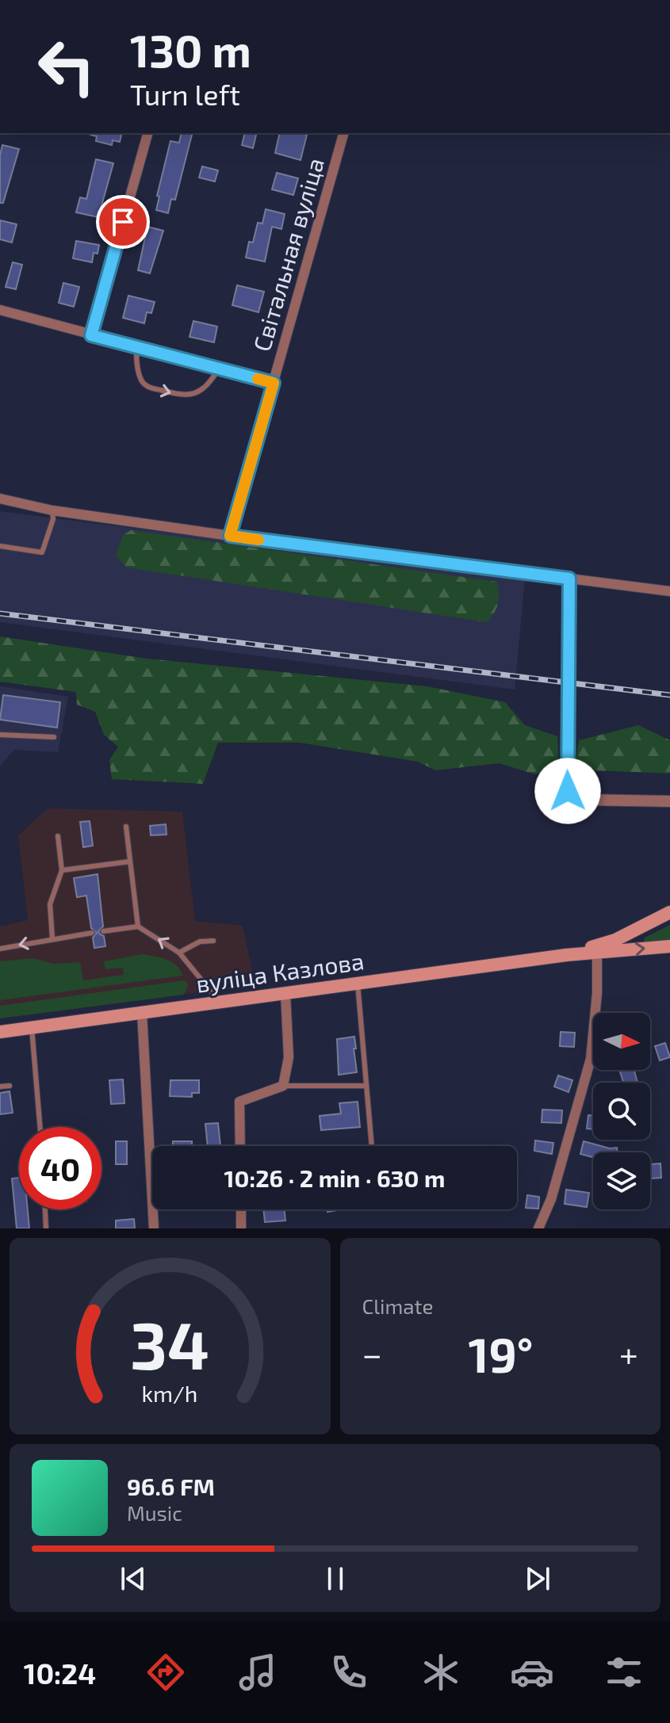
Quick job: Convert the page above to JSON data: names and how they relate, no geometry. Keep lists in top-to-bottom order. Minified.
{"streets":{"main road":["вуліца Казлова"],"street":["Світальная вуліца"]},"north":"right","page":{"turn":["130 m","Turn left"],"limit":"40","trip":"10:26 · 2 min · 630 m","tile":"Climate","heat":["−","19°","+"],"song":["96.6 FM","Music"],"tabs":"10:24","gauge":["34","km/h"]}}
